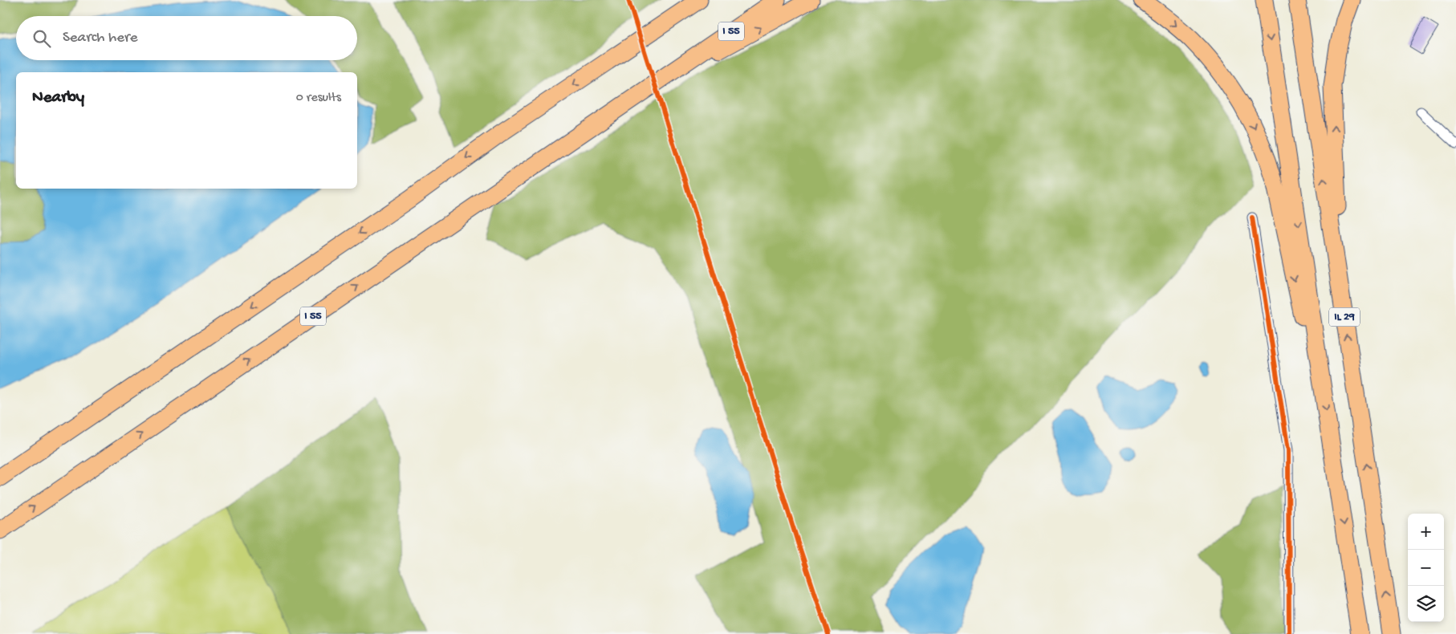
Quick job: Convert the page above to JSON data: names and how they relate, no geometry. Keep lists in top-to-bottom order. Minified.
{"streets":{"highway":["I 55","IL 29"]},"page":{"search":"Search here","heading":["Nearby","0 results"],"map_buttons":["+","−"]}}
